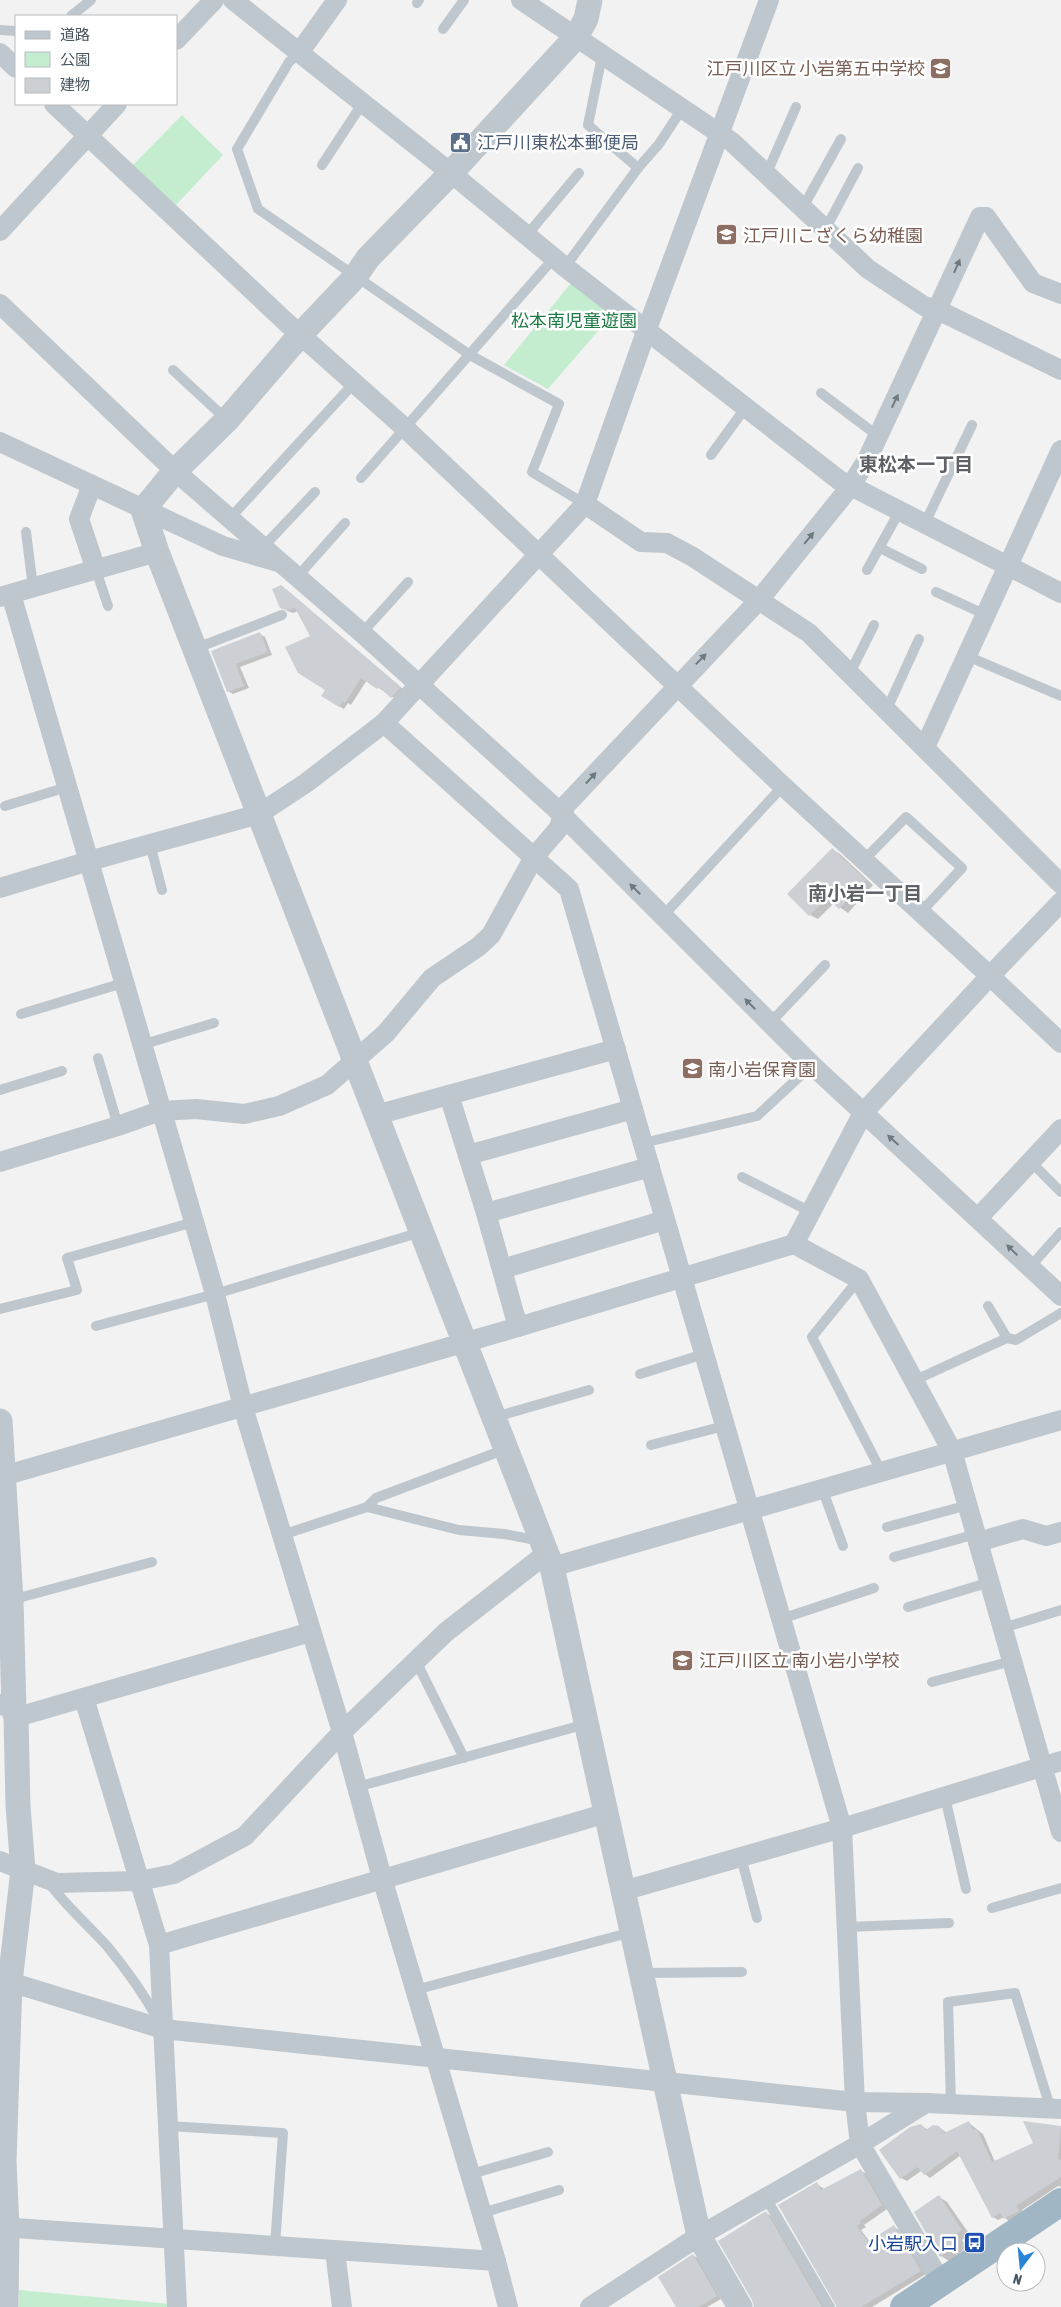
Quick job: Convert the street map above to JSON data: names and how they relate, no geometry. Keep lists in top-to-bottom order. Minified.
{"districts":["東松本一丁目","南小岩一丁目"],"parks":["松本南児童遊園"],"places":{"school or university":["江戸川区立 小岩第五中学校","江戸川こざくら幼稚園","南小岩保育園","江戸川区立 南小岩小学校"],"public building":["江戸川東松本郵便局"],"bus stop":["小岩駅入口"]},"legend":["道路","公園","建物"],"north":"bottom"}
